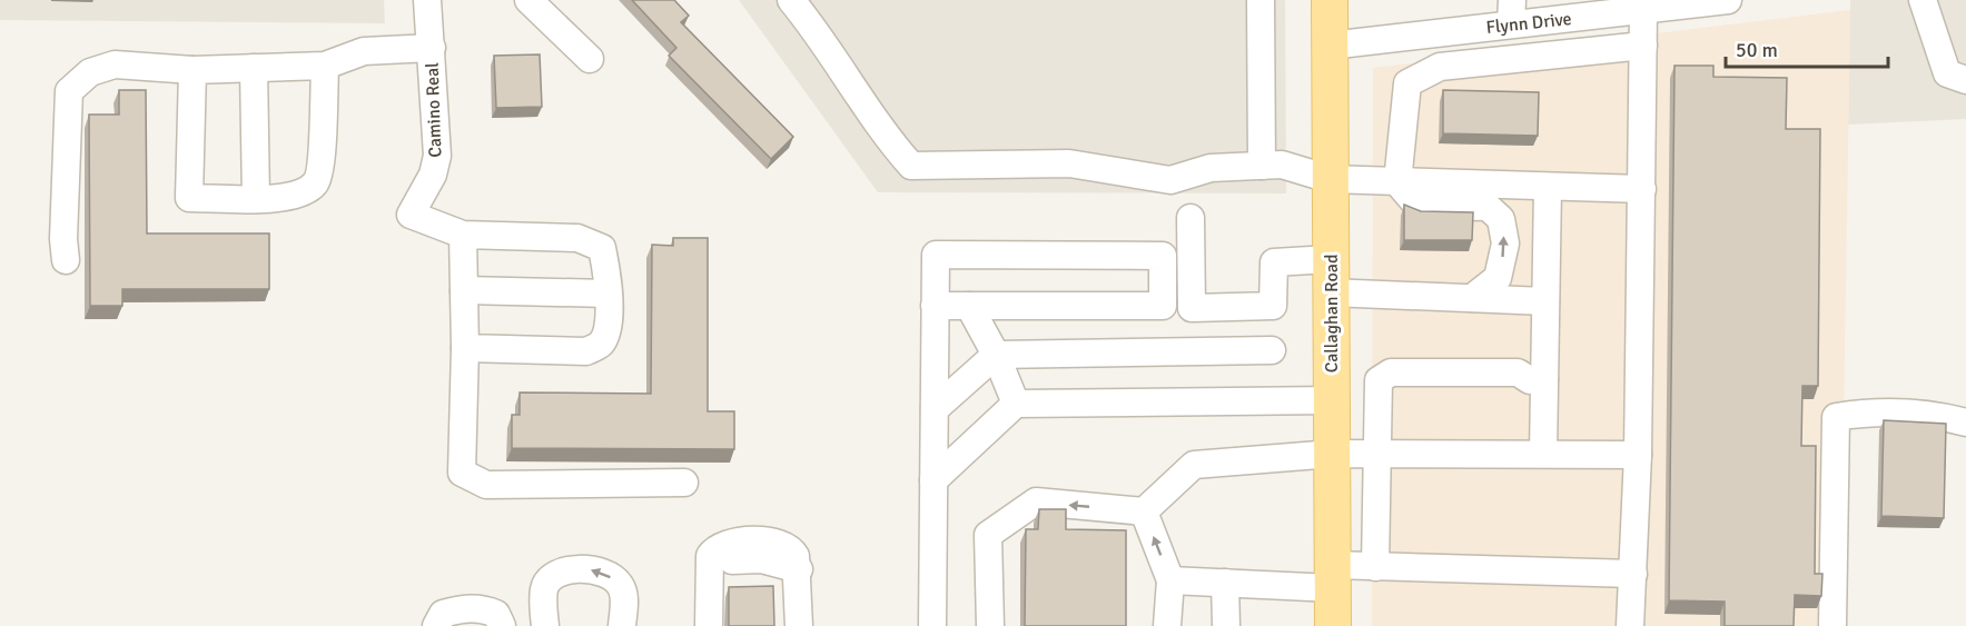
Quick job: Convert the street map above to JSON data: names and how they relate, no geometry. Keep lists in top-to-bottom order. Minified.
{"streets":{"main road":["Callaghan Road"],"street":["Flynn Drive","Camino Real"]},"crossings":[["Flynn Drive","Callaghan Road"]],"scale_bar":"50 m"}
